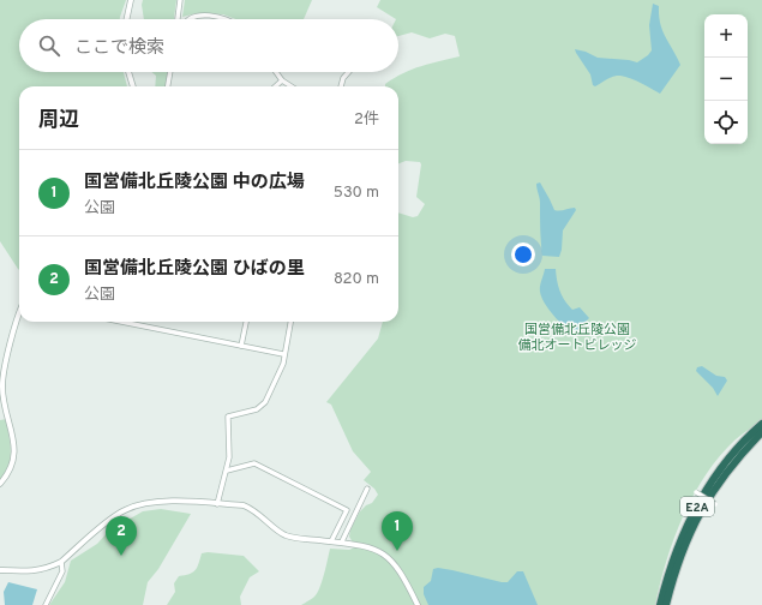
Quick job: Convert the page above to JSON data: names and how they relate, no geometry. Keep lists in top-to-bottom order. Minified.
{"streets":{"highway":["E2A"]},"parks":["国営備北丘陵公園 備北オートビレッジ"],"page":{"map_buttons":["+","−"],"search":"ここで検索","heading":["周辺","2件"],"list":[{"mark":"1","name":"国営備北丘陵公園 中の広場","note":"公園","value":"530 m"},{"mark":"2","name":"国営備北丘陵公園 ひばの里","note":"公園","value":"820 m"}],"pins":["1","2"]}}
